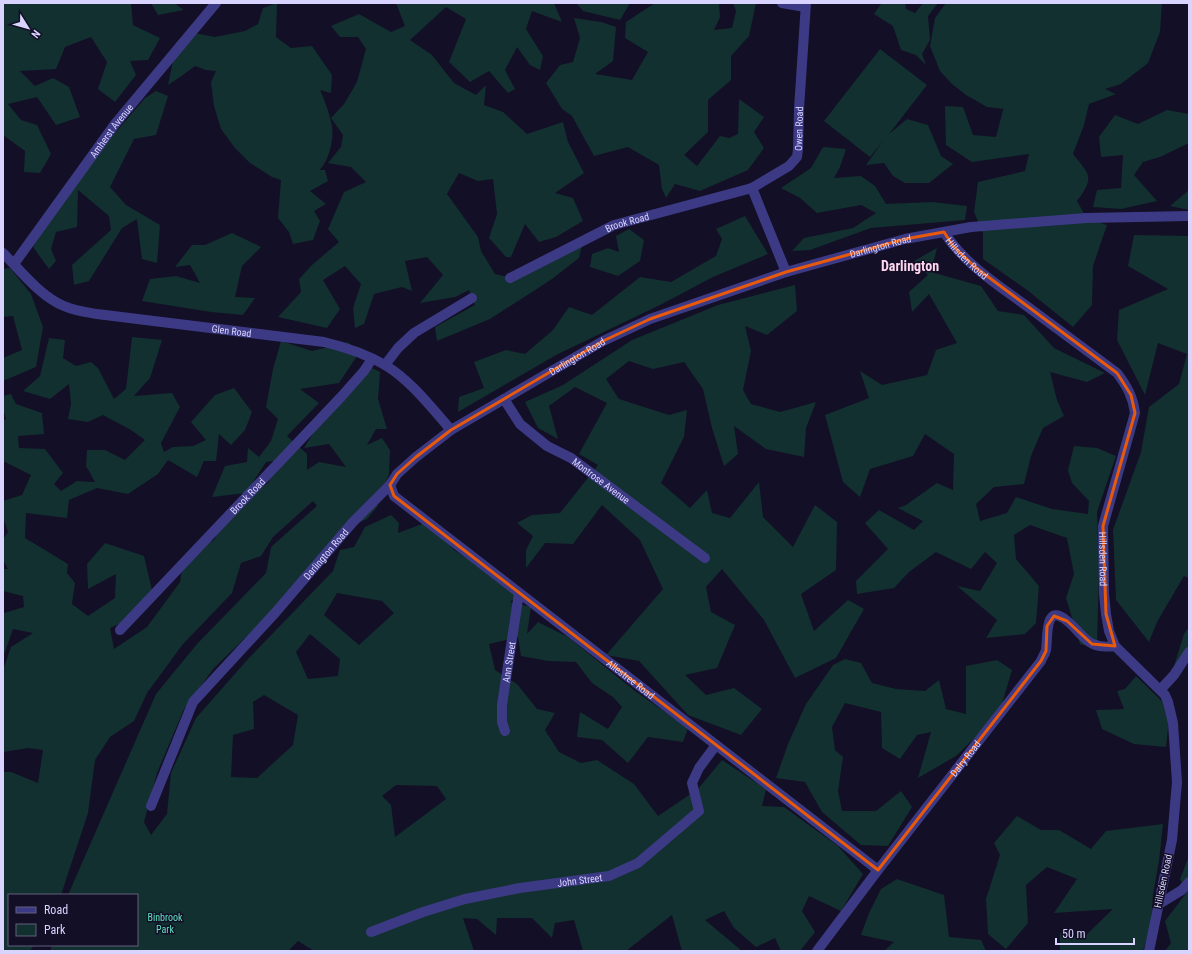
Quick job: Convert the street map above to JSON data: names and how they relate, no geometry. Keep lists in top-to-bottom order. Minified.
{"streets":{"street":["Owen Road","Amherst Avenue","Brook Road","Darlington Road","Hillsden Road","Glen Road","Montrose Avenue","Ann Street","Allestree Road","Dalry Road","John Street"]},"crossings":[["Owen Road","Brook Road"],["Amherst Avenue","Glen Road"],["Brook Road","Glen Road"],["Darlington Road","Hillsden Road"],["Darlington Road","Glen Road"],["Darlington Road","Montrose Avenue"],["Darlington Road","Allestree Road"],["Hillsden Road","Dalry Road"],["Ann Street","Allestree Road"],["Allestree Road","Dalry Road"],["Allestree Road","John Street"]],"districts":["Darlington"],"parks":["Binbrook Park"],"legend":["Road","Park"],"scale_bar":"50 m","north":"bottom right"}
